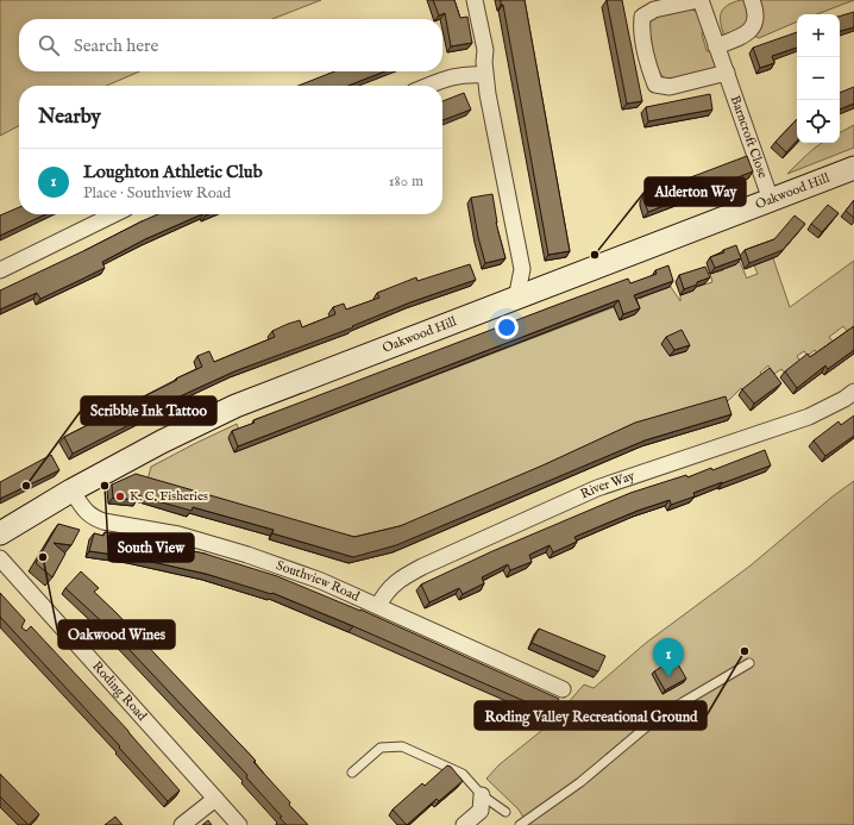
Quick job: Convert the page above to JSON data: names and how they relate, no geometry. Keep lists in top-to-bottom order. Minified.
{"streets":{"street":["Barncroft Close","Oakwood Hill","River Way","Southview Road","Roding Road"]},"crossings":[["Barncroft Close","Oakwood Hill"],["Oakwood Hill","Southview Road"],["River Way","Southview Road"]],"places":["Alderton Way","Scribble Ink Tattoo","South View","K. C. Fisheries","Oakwood Wines","Roding Valley Recreational Ground"],"page":{"map_buttons":["+","−"],"search":"Search here","heading":"Nearby","list":[{"mark":"1","name":"Loughton Athletic Club","note":"Place · Southview Road","value":"180 m"}],"pins":"1"}}
